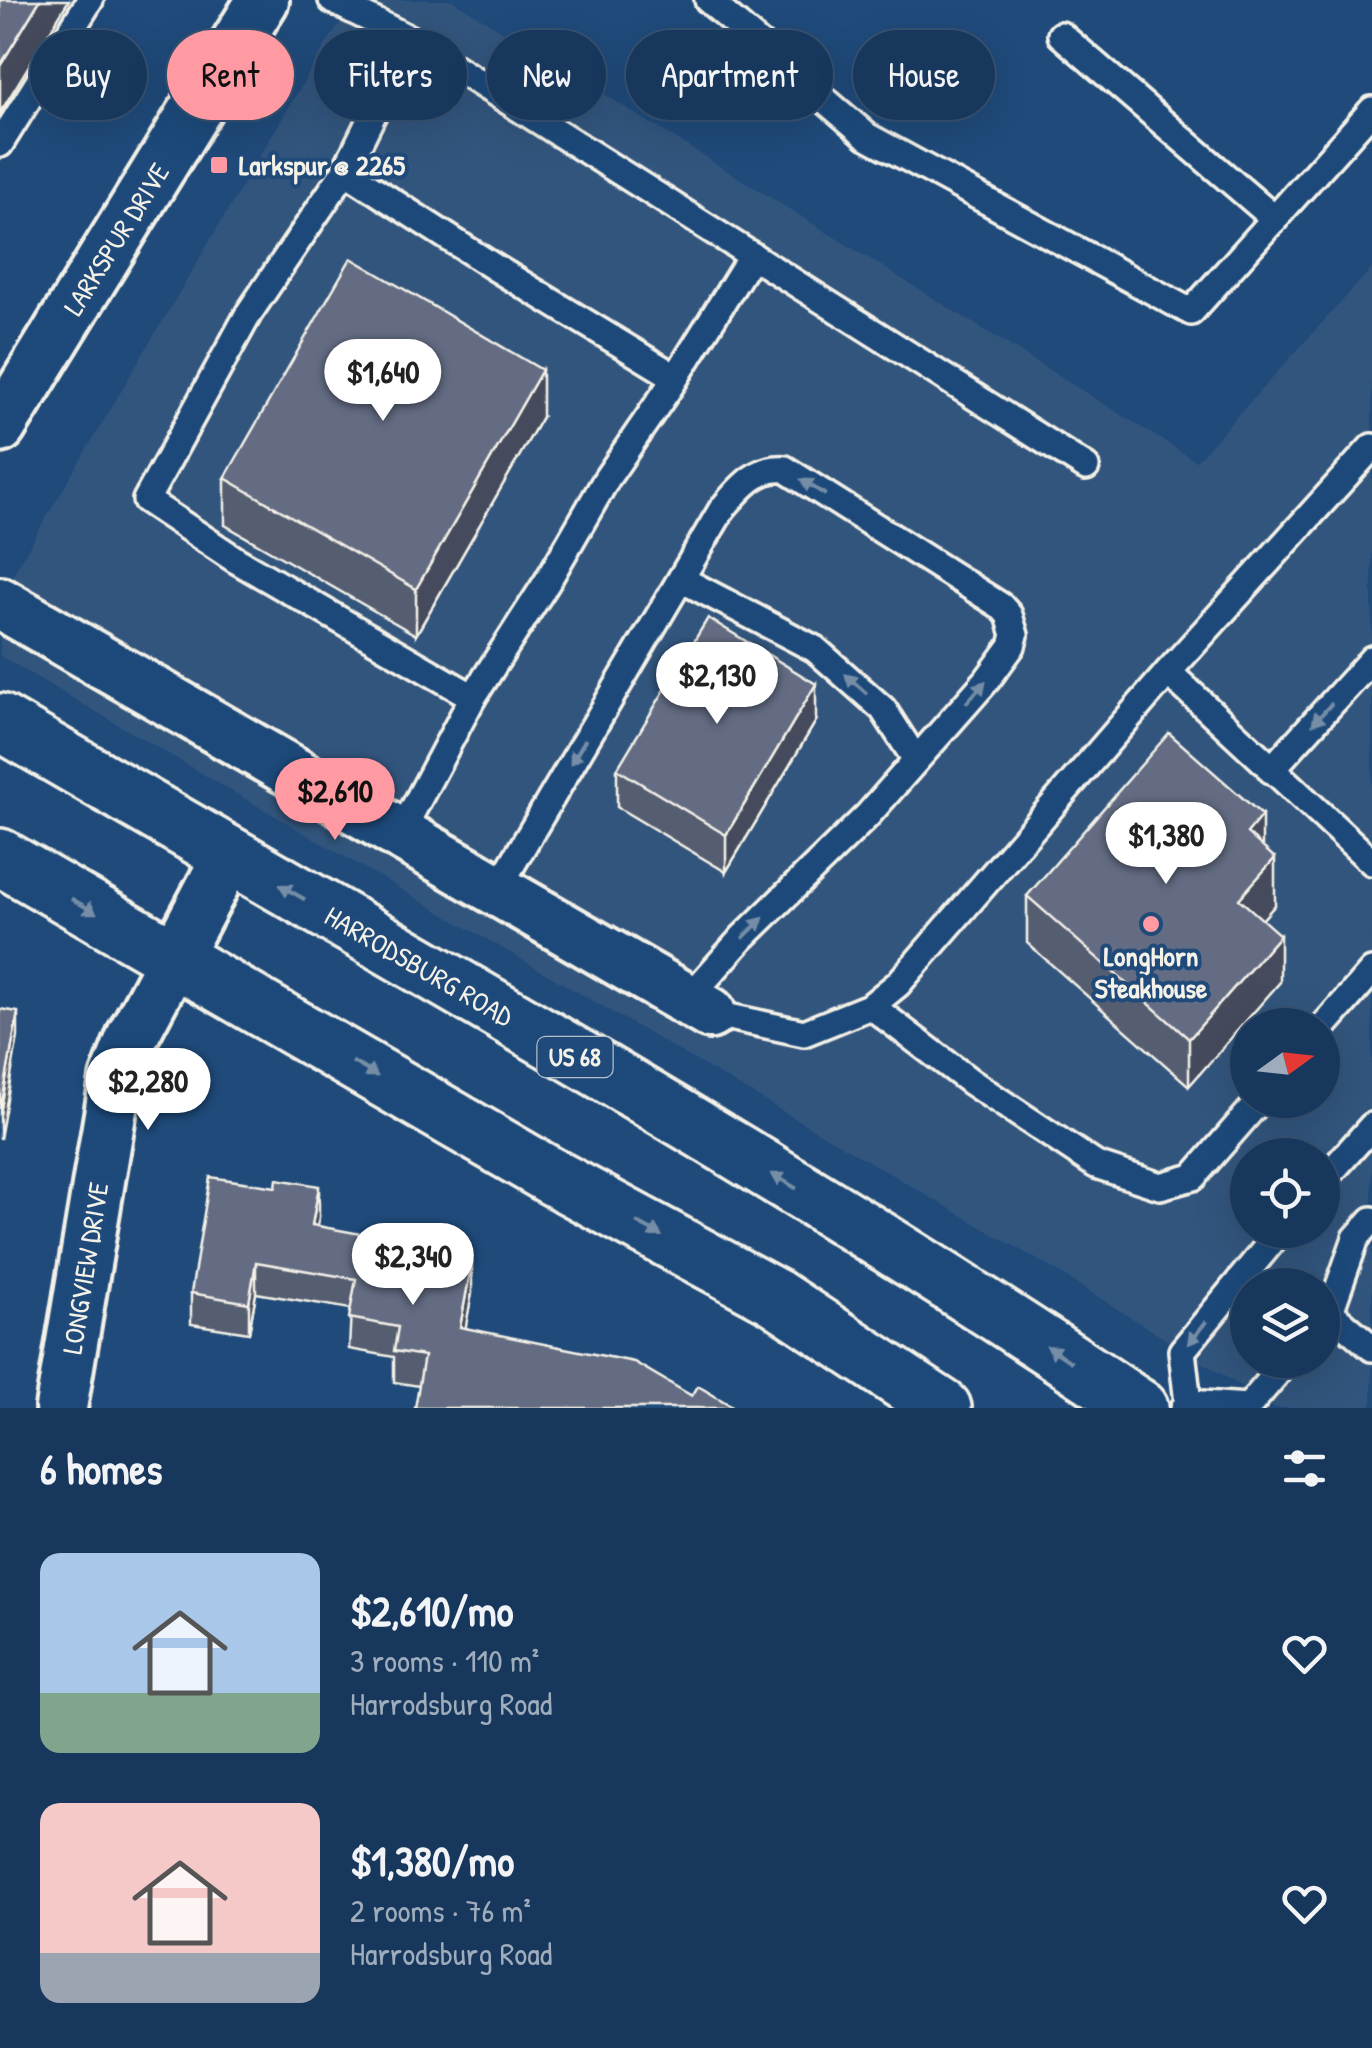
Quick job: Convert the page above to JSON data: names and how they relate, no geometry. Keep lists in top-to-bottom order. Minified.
{"streets":{"main road":["HARRODSBURG ROAD","US 68"],"street":["LARKSPUR DRIVE","LONGVIEW DRIVE"]},"crossings":[["HARRODSBURG ROAD","LONGVIEW DRIVE"]],"places":{"transit":["Larkspur @ 2265"],"other":["LongHorn Steakhouse"]},"north":"right","page":{"chip":["Buy","Rent","Filters","New","Apartment","House"],"price":["$1,640","$2,130","$2,610","$1,380","$2,280","$2,340"],"heading":"6 homes","list":[{"name":"$2,610/mo","note":"3 rooms · 110 m² · Harrodsburg Road"},{"name":"$1,380/mo","note":"2 rooms · 76 m² · Harrodsburg Road"}]}}
